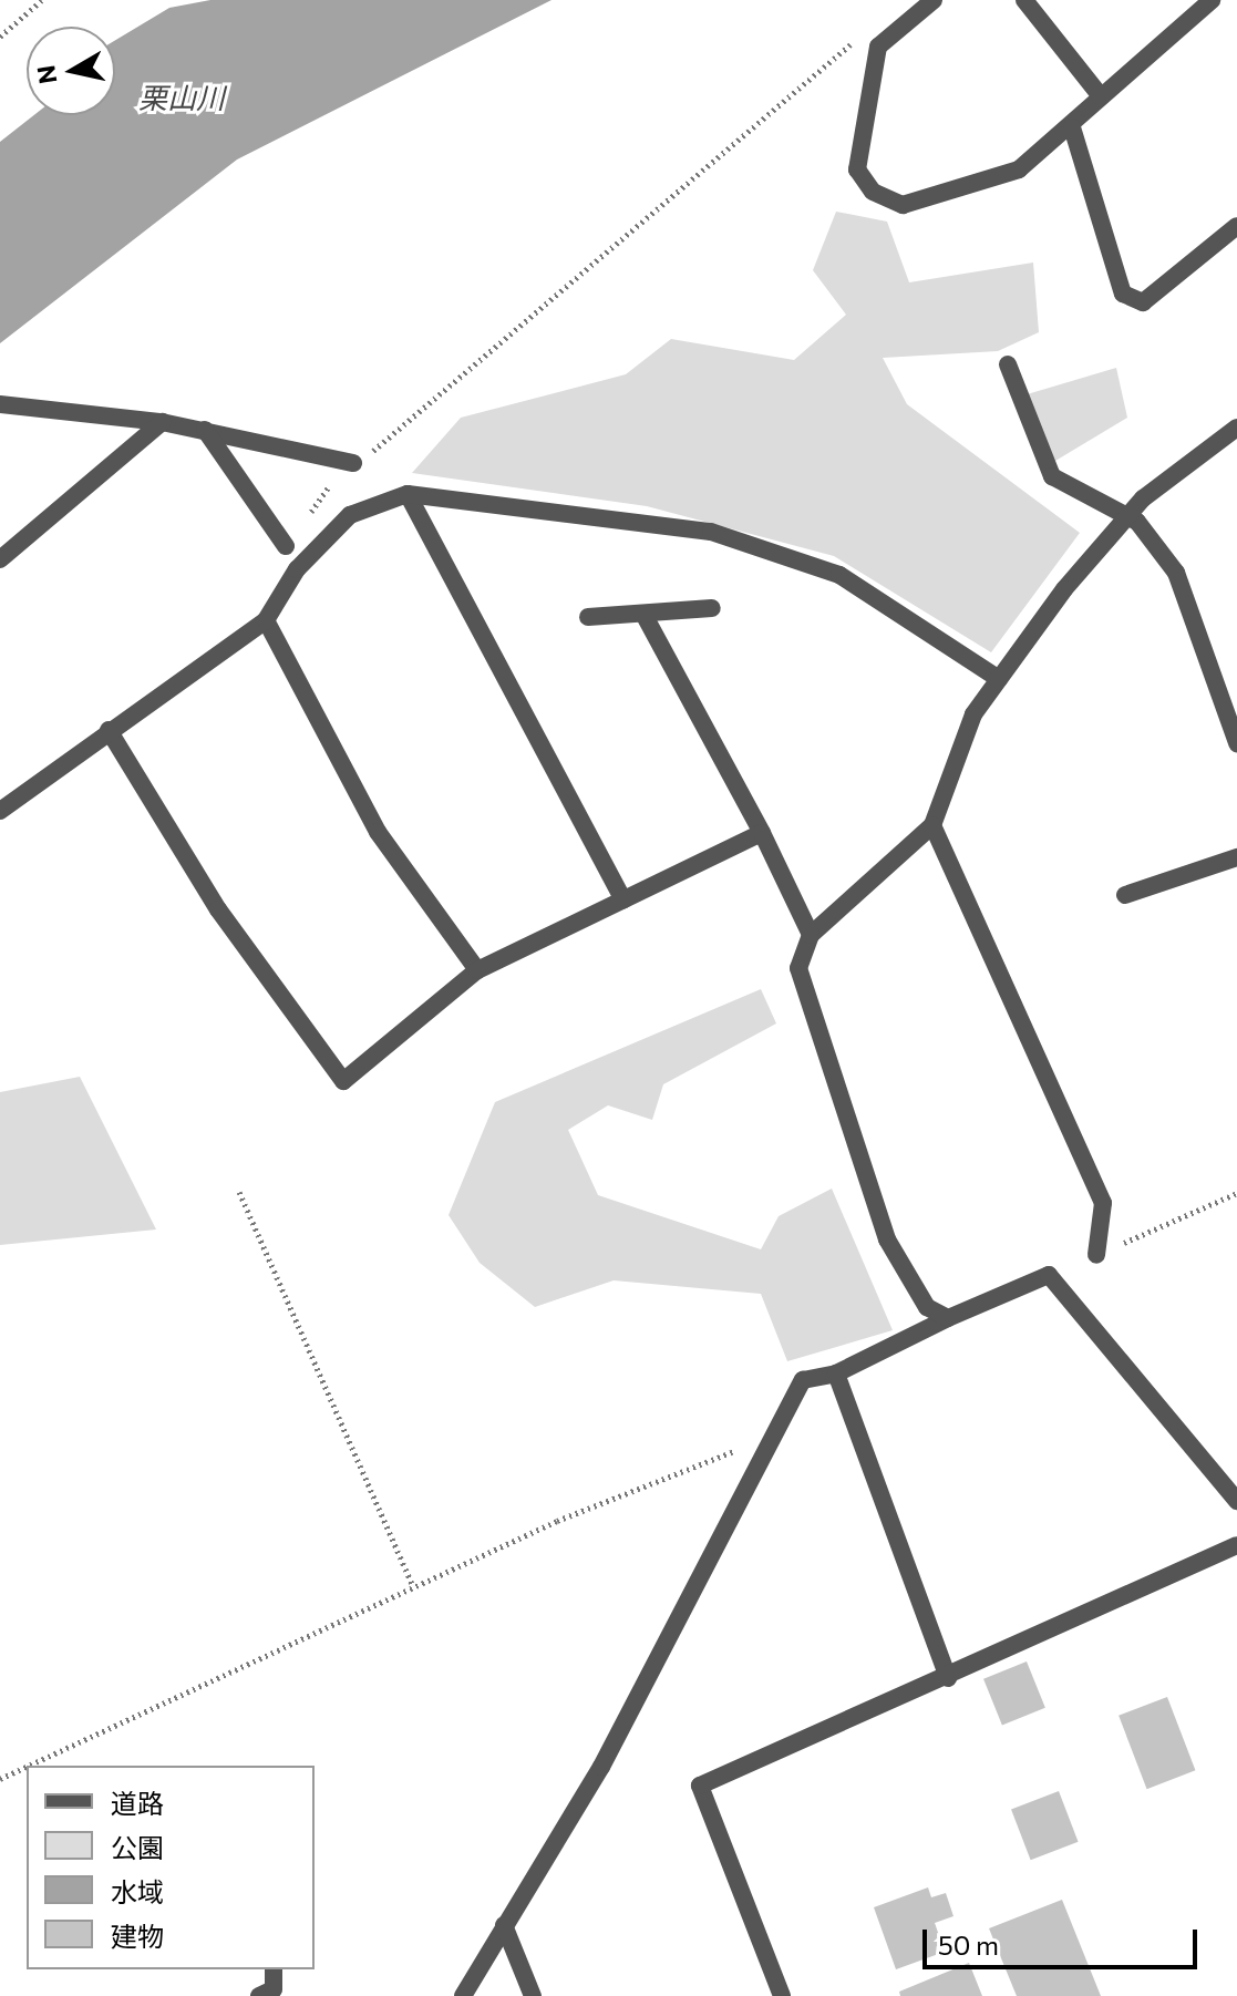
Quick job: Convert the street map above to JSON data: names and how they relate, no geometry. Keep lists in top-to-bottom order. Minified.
{"water":["栗山川"],"legend":["道路","公園","水域","建物"],"scale_bar":"50 m","north":"left"}
